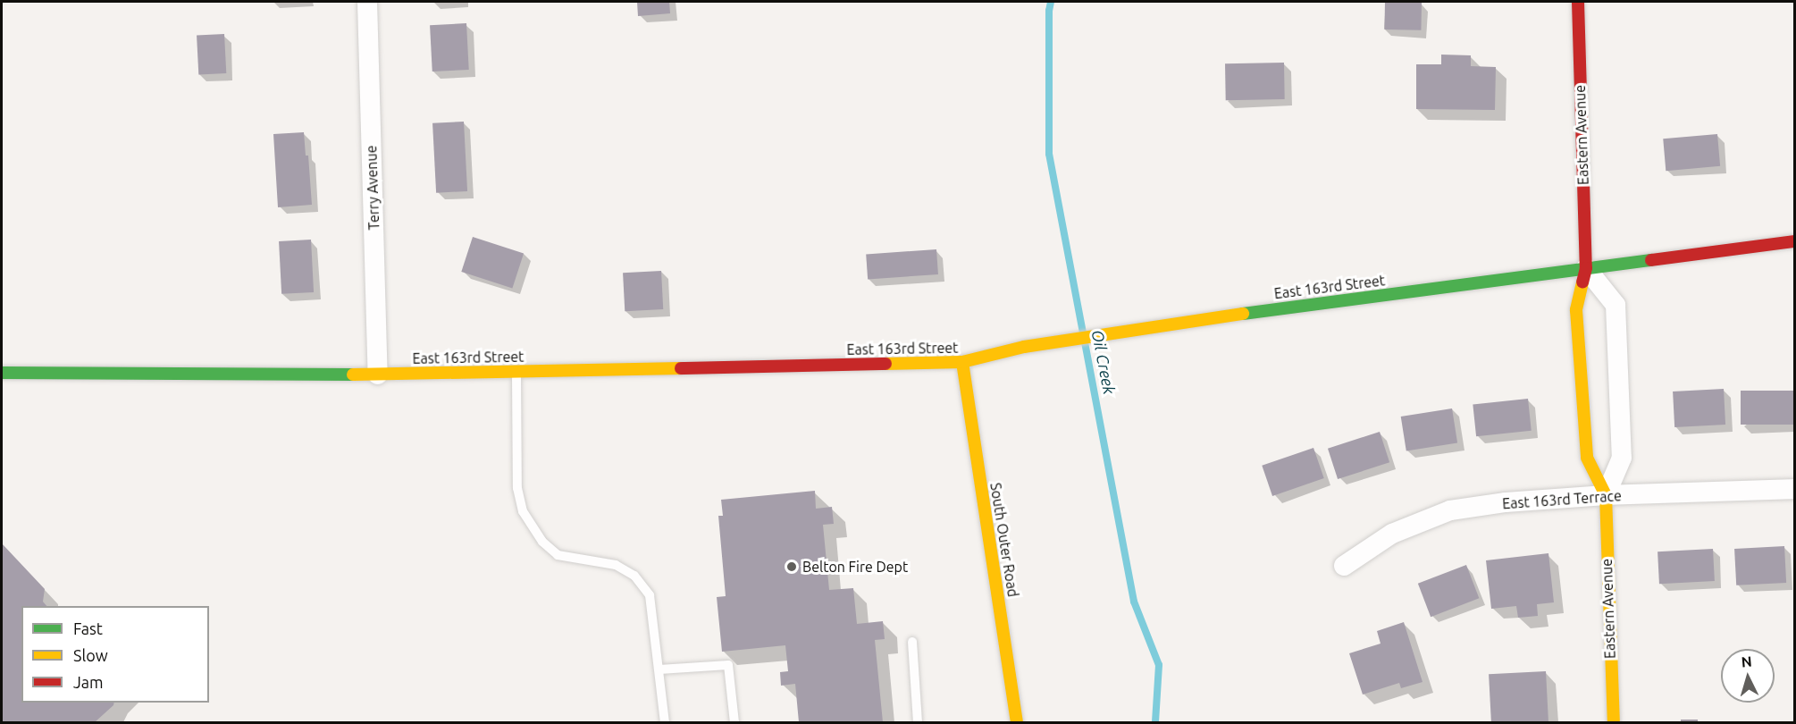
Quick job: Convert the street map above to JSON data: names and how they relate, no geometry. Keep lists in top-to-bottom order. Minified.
{"streets":{"street":["Eastern Avenue","Terry Avenue","East 163rd Street","East 163rd Terrace","South Outer Road"]},"crossings":[["Eastern Avenue","East 163rd Street"],["Eastern Avenue","East 163rd Terrace"],["Terry Avenue","East 163rd Street"],["East 163rd Street","South Outer Road"]],"water":["Oil Creek"],"places":["Belton Fire Dept"],"legend":["Fast","Slow","Jam"],"north":"top"}
